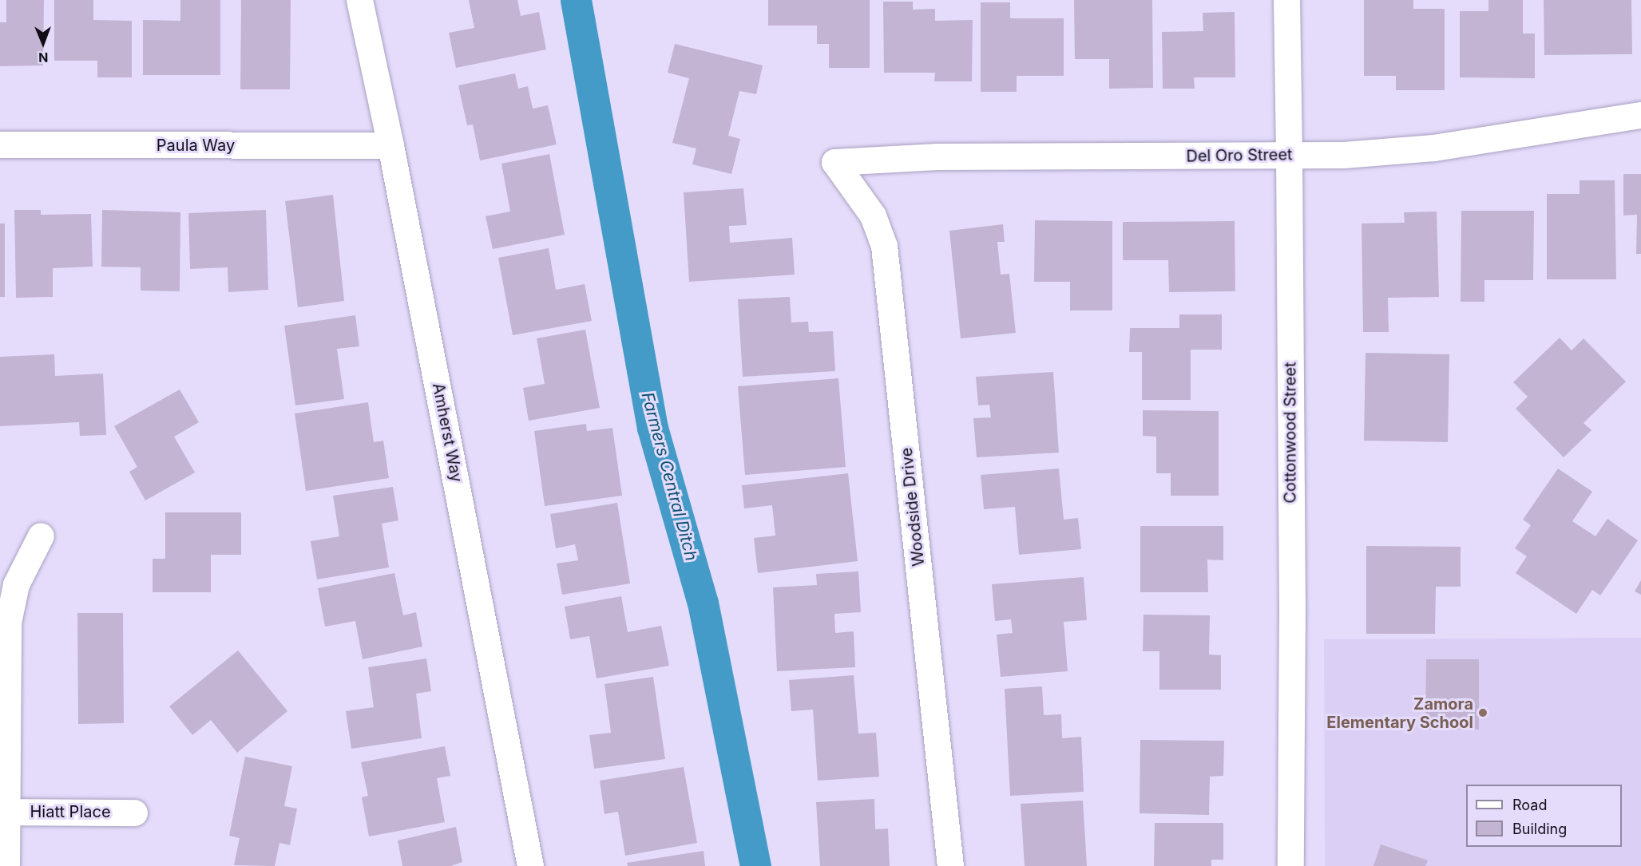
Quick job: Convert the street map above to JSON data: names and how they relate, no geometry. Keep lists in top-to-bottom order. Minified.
{"streets":{"street":["Paula Way","Del Oro Street","Amherst Way","Cottonwood Street","Woodside Drive","Hiatt Place"]},"crossings":[["Paula Way","Amherst Way"],["Del Oro Street","Cottonwood Street"],["Del Oro Street","Woodside Drive"]],"water":["Farmers Central Ditch"],"places":["Zamora Elementary School"],"legend":["Road","Building"],"north":"bottom"}
